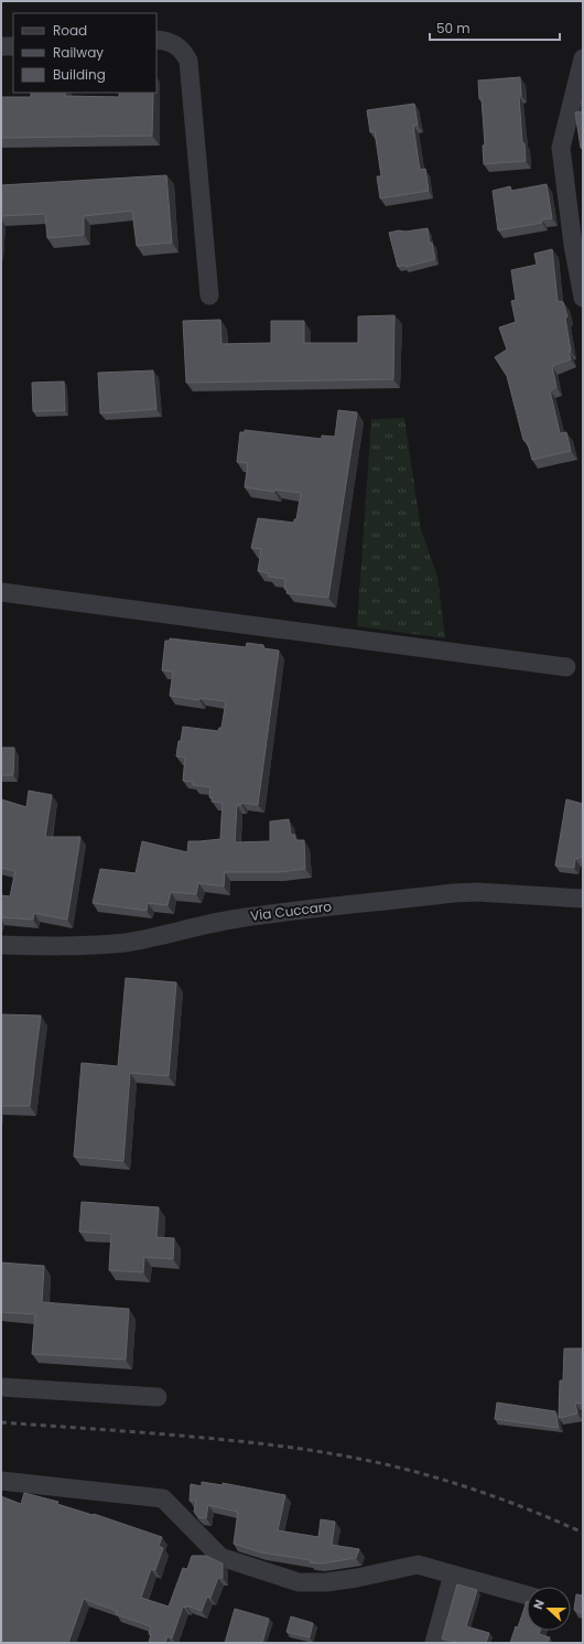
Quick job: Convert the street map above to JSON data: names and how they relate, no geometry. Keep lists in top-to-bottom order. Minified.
{"streets":{"street":["Via Cuccaro"]},"legend":["Road","Railway","Building"],"scale_bar":"50 m","north":"left"}
